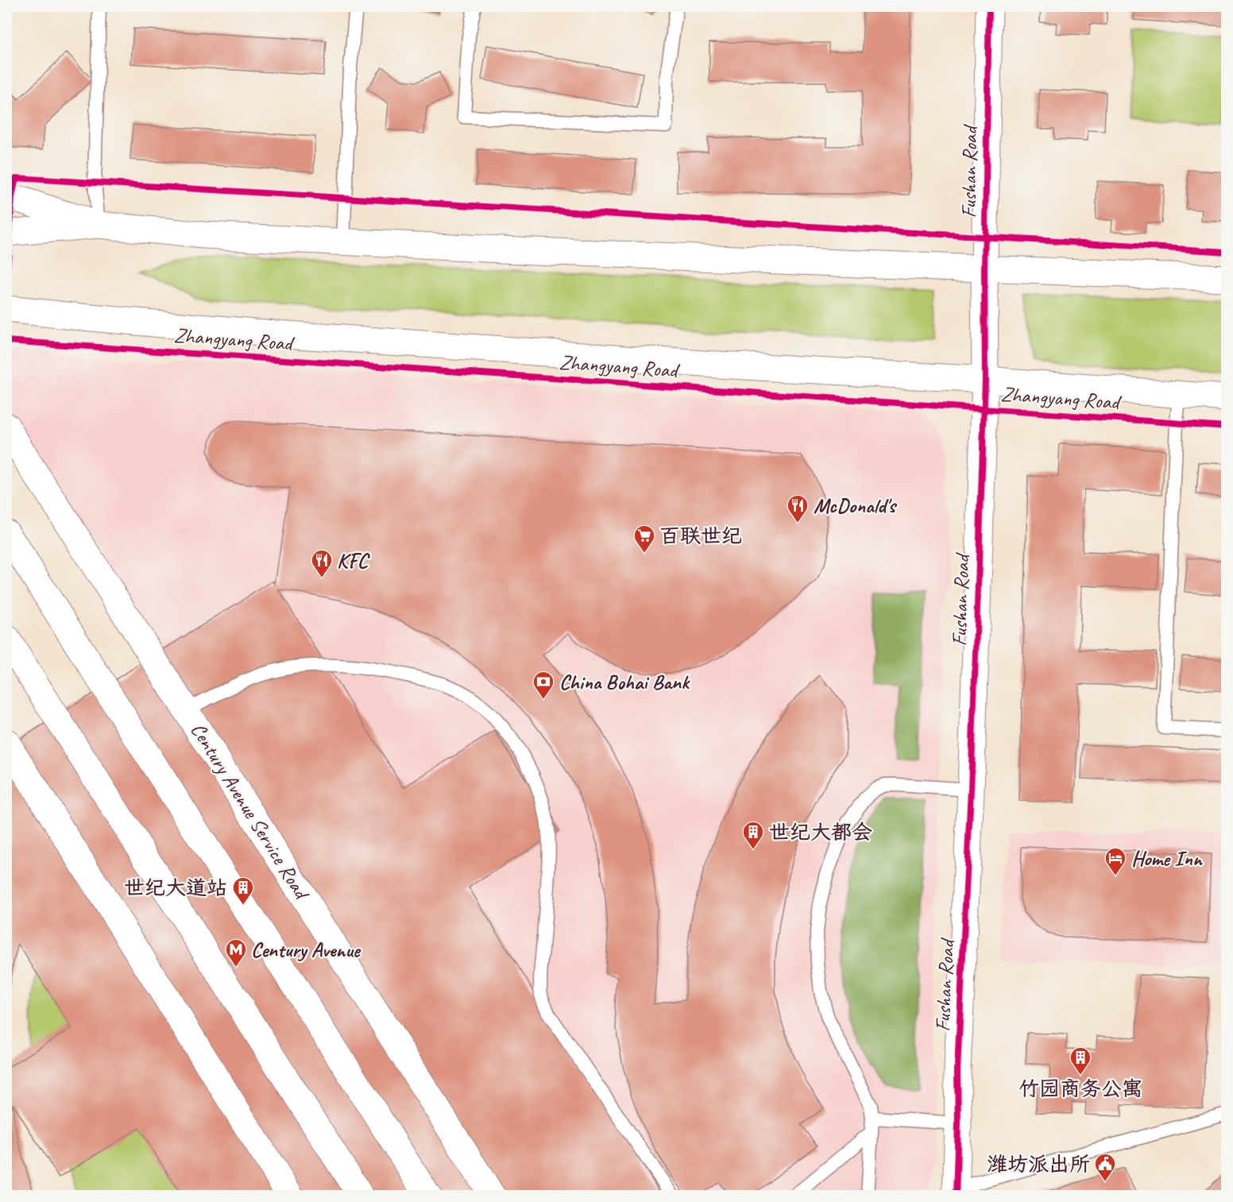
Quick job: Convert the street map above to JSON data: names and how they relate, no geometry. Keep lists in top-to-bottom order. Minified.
{"streets":{"main road":["Fushan Road","Zhangyang Road","Century Avenue Service Road"]},"crossings":[["Fushan Road","Zhangyang Road"]],"places":{"restaurant":["McDonald's","KFC"],"supermarket":["百联世纪"],"bank":["China Bohai Bank"],"building":["世纪大都会","世纪大道站","竹园商务公寓"],"hotel":["Home Inn"],"metro station":["Century Avenue"],"public building":["潍坊派出所"]}}
